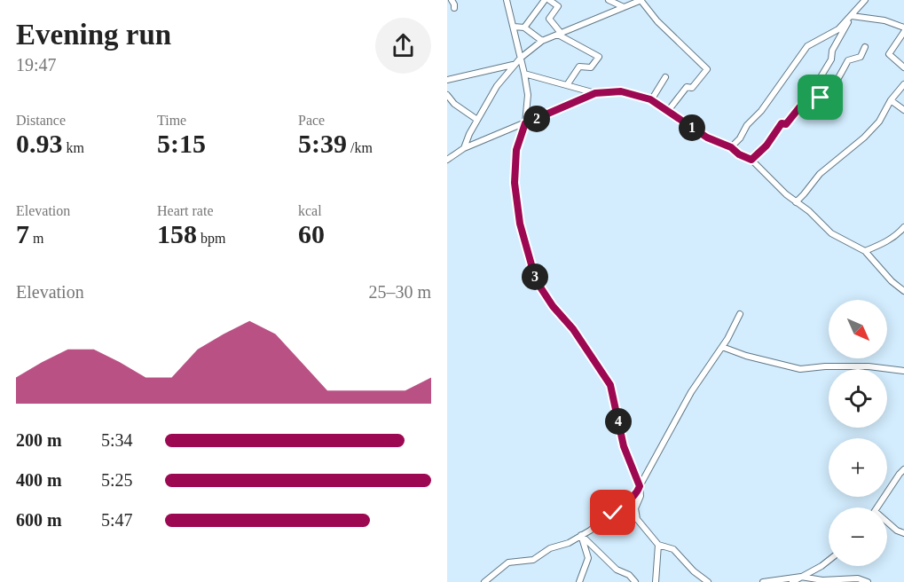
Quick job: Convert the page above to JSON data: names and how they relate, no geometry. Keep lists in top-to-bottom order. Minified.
{"north":"bottom right","page":{"heading":["Evening run","19:47"],"stats":[["Distance","0.93 km"],["Time","5:15"],["Pace","5:39 /km"],["Elevation","7 m"],["Heart rate","158 bpm"],["kcal","60"]],"pins":["2","1","3","4"],"chart":["Elevation","25–30 m"],"map_buttons":["+","−"],"list":[{"name":"200 m","note":"5:34"},{"name":"400 m","note":"5:25"},{"name":"600 m","note":"5:47"}]}}
